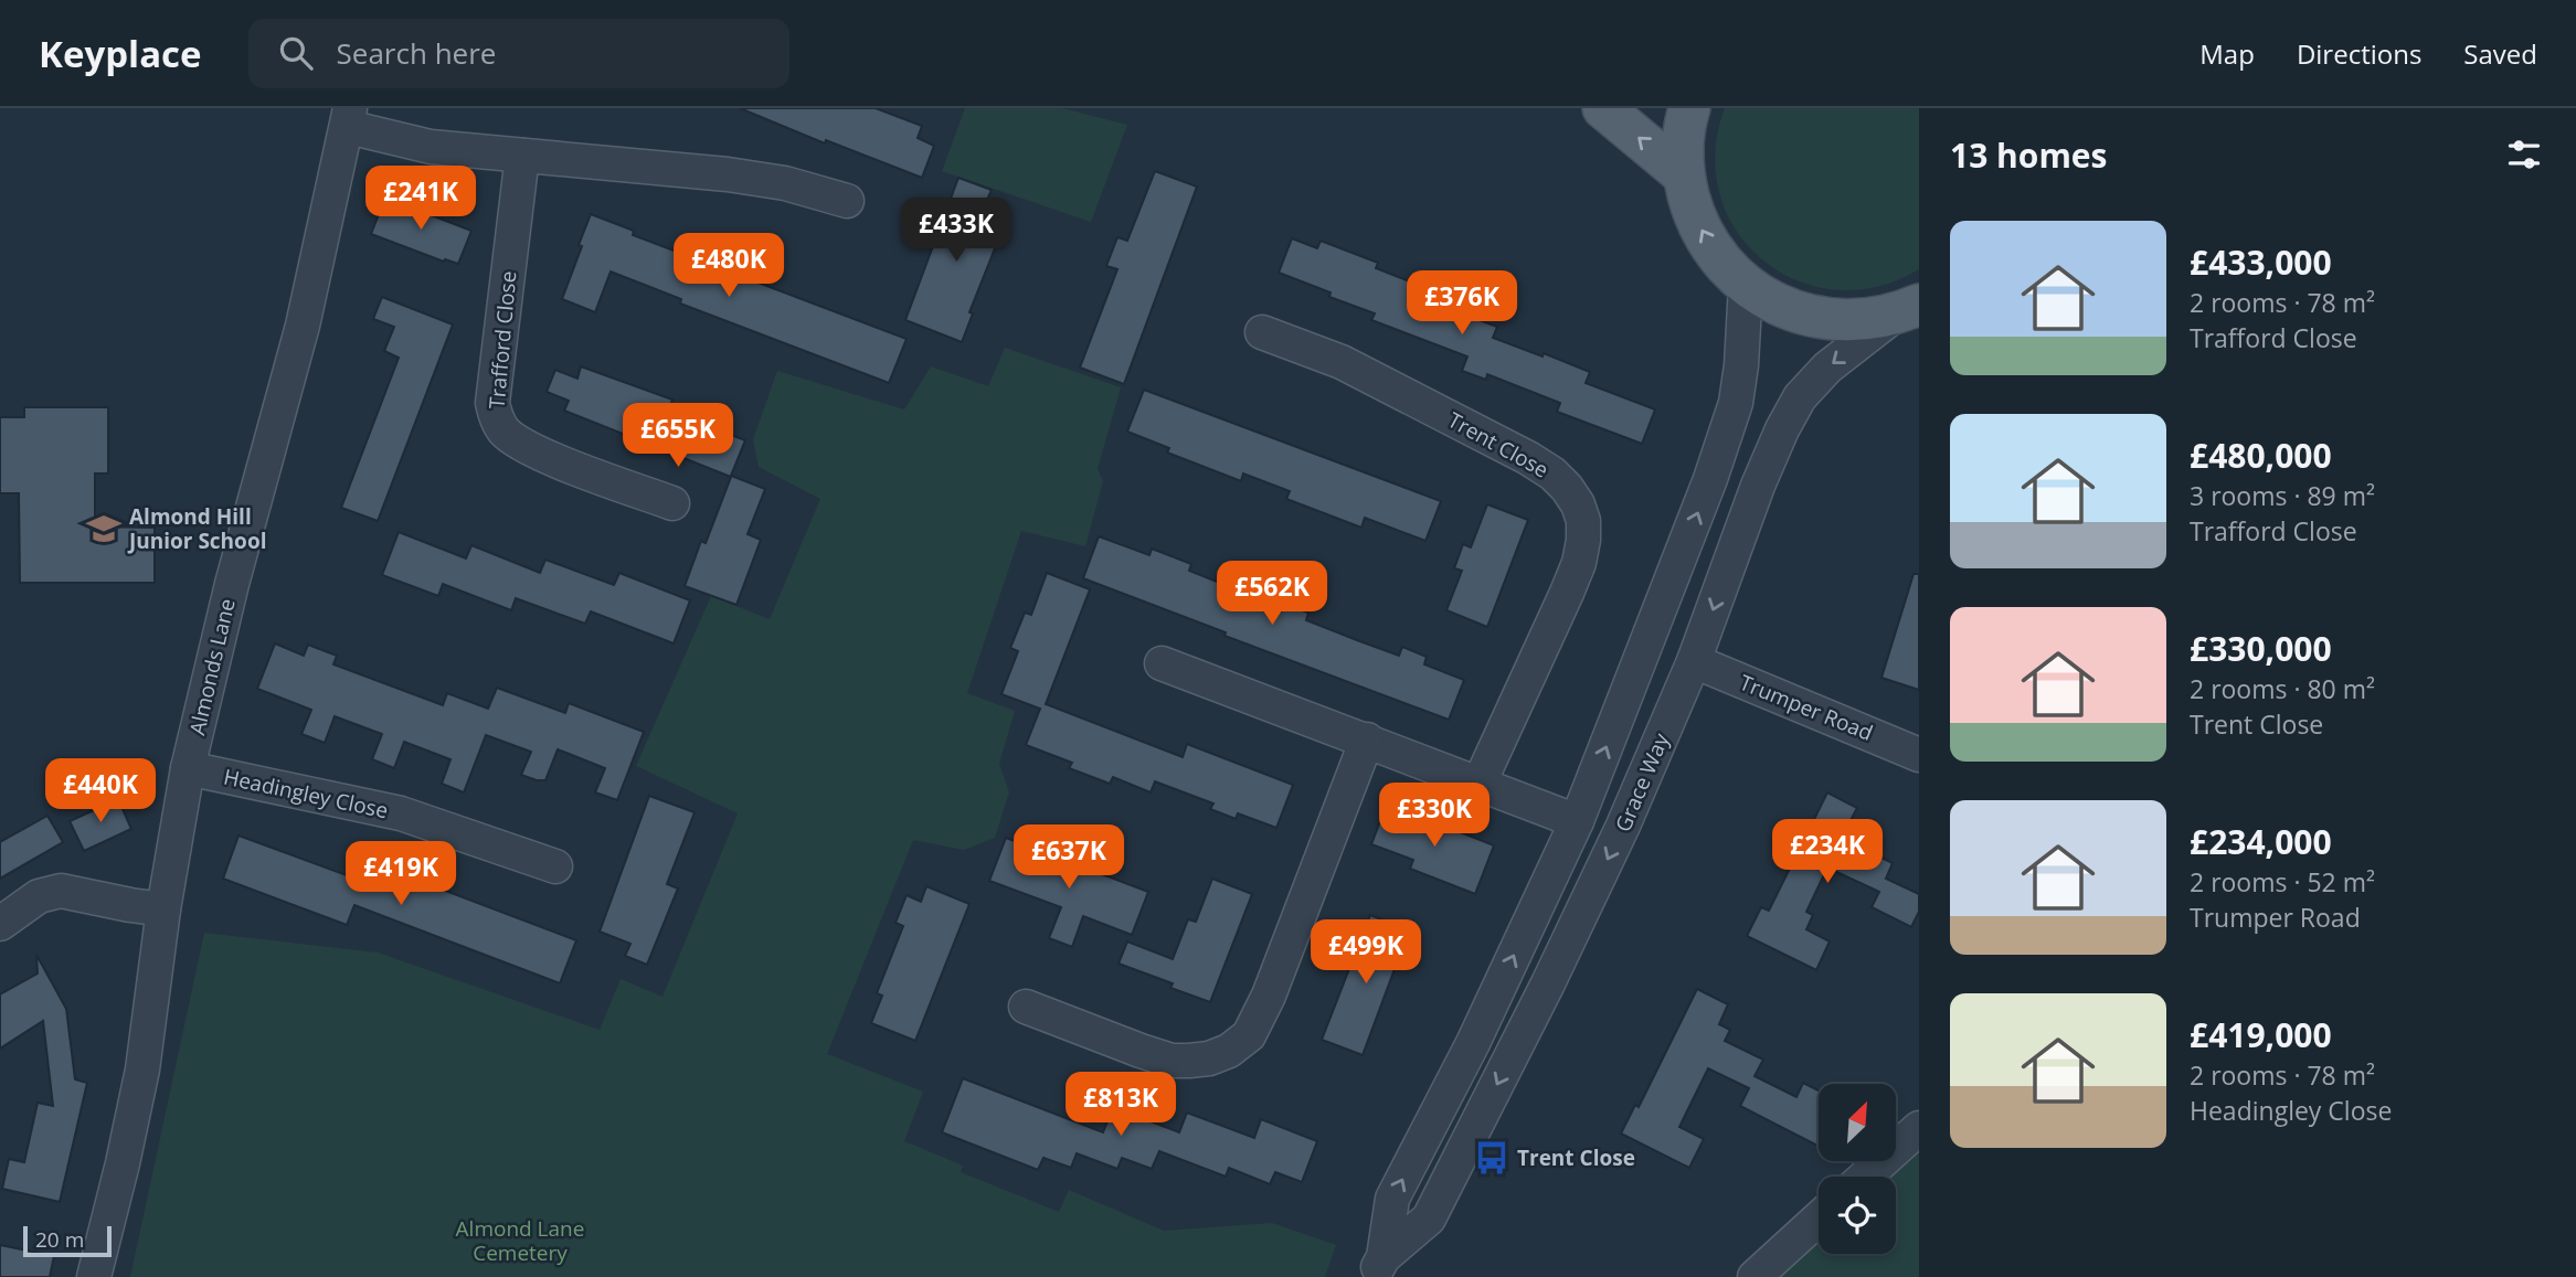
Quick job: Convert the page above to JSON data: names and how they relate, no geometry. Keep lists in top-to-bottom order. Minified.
{"streets":{"street":["Trafford Close","Trent Close","Almonds Lane","Trumper Road","Grace Way","Headingley Close"]},"crossings":[["Almonds Lane","Headingley Close"],["Trumper Road","Grace Way"]],"parks":["Almond Lane Cemetery"],"places":{"school or university":["Almond Hill Junior School"],"bus stop":["Trent Close"]},"scale_bar":"20 m","north":"top right","page":{"header":"Keyplace","search":"Search here","nav":["Map","Directions","Saved"],"heading":"13 homes","price":["£241K","£433K","£480K","£376K","£655K","£562K","£440K","£330K","£234K","£637K","£419K","£499K","£813K"],"list":[{"name":"£433,000","note":"2 rooms · 78 m² · Trafford Close"},{"name":"£480,000","note":"3 rooms · 89 m² · Trafford Close"},{"name":"£330,000","note":"2 rooms · 80 m² · Trent Close"},{"name":"£234,000","note":"2 rooms · 52 m² · Trumper Road"},{"name":"£419,000","note":"2 rooms · 78 m² · Headingley Close"}],"scale":"20 m"}}
